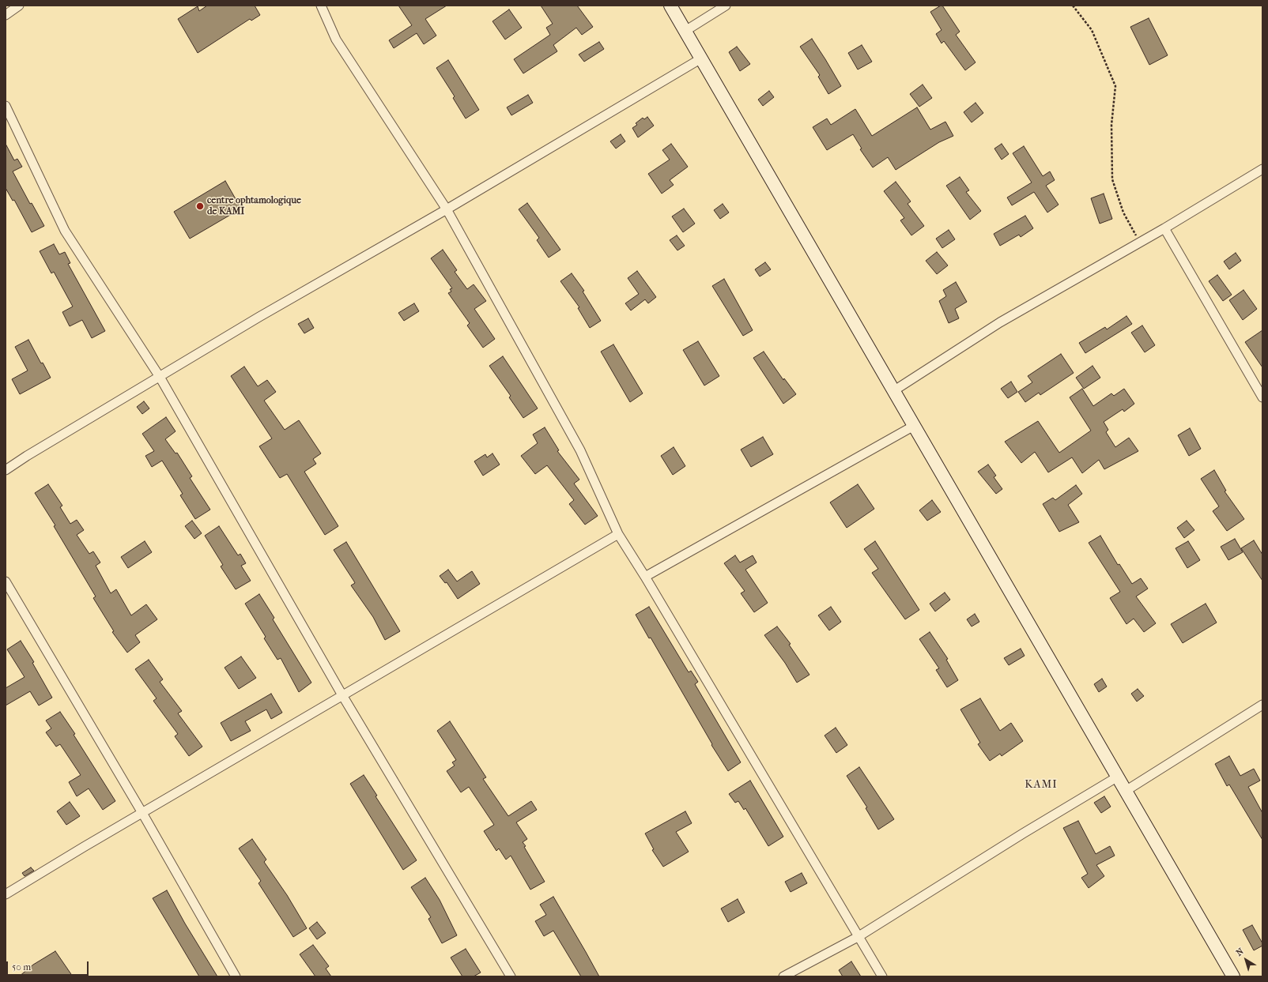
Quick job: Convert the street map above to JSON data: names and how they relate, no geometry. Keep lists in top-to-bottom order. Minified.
{"districts":["KAMI"],"places":["centre ophtamologique de KAMI"],"scale_bar":"50 m","north":"top left"}
